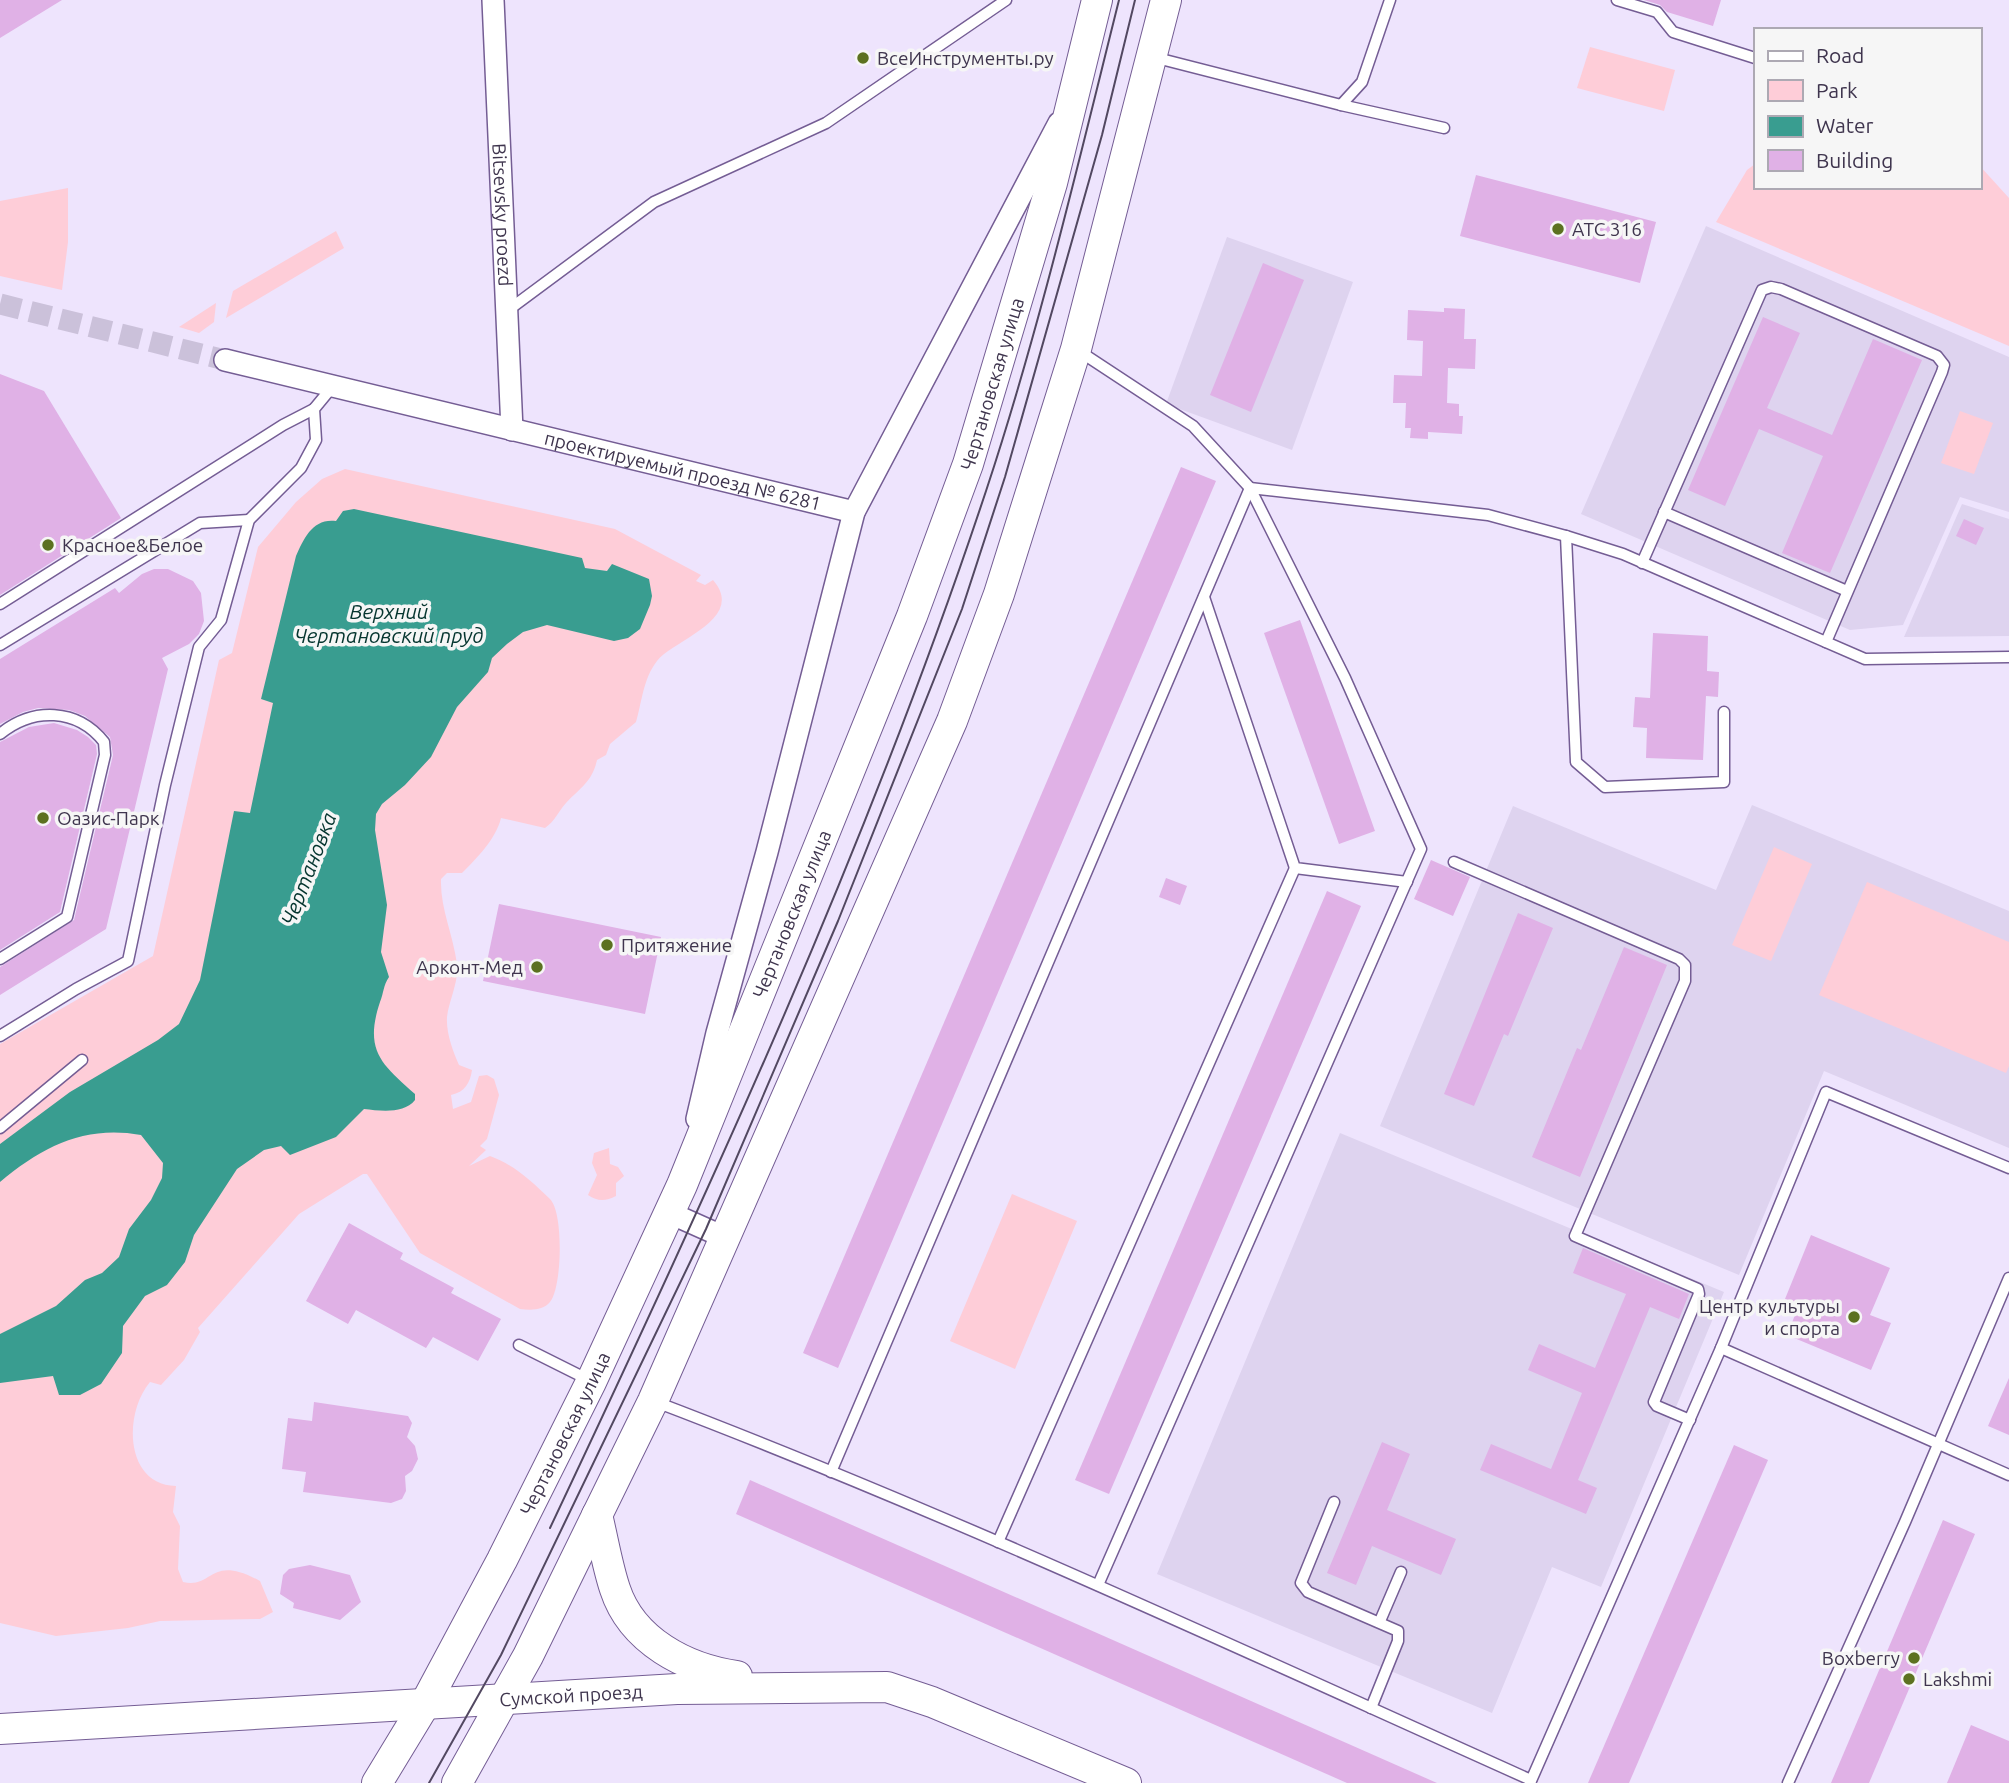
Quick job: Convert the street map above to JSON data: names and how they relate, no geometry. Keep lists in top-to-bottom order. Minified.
{"streets":{"main road":["Чертановская улица","Сумской проезд"],"street":["Bitsevsky proezd","проектируемый проезд № 6281"]},"crossings":[["Bitsevsky proezd","проектируемый проезд № 6281"],["Чертановская улица","Сумской проезд"]],"water":["Верхний Чертановский пруд","Чертановка"],"places":["ВсеИнструменты.ру","АТС 316","Красное&Белое","Оазис-Парк","Притяжение","Арконт-Мед","Центр культуры и спорта","Boxberry","Lakshmi"],"legend":["Road","Park","Water","Building"]}
